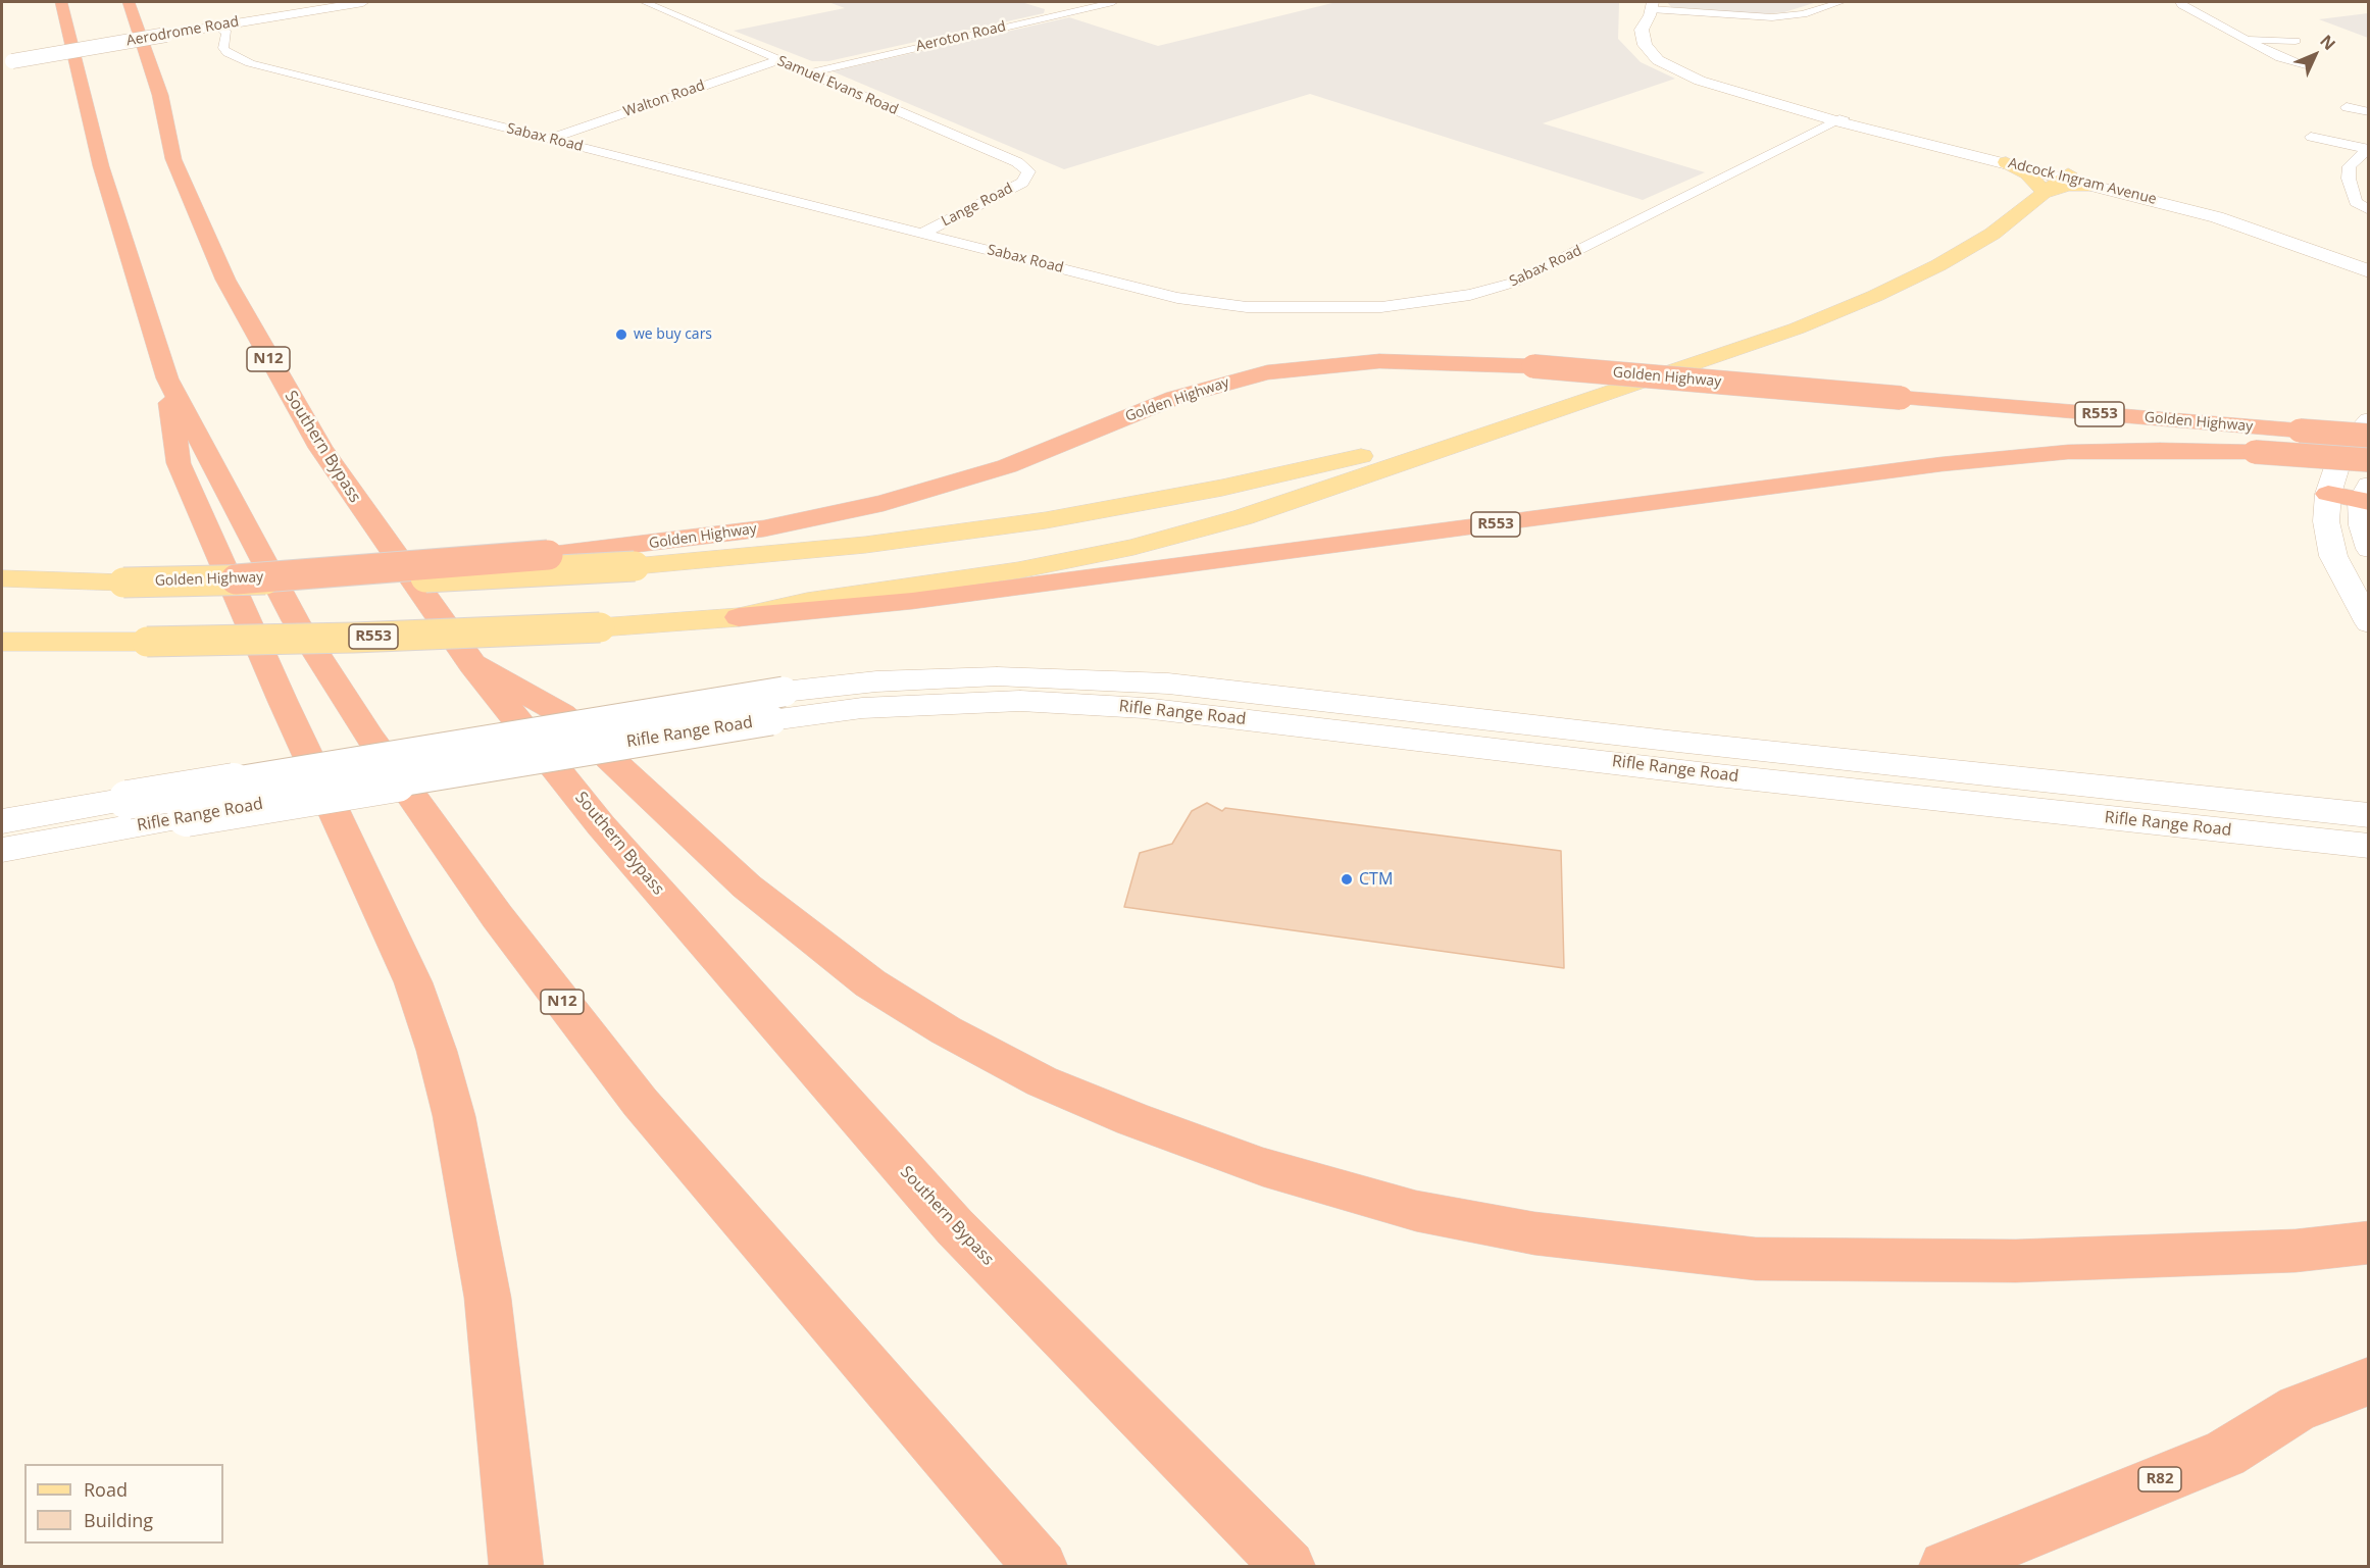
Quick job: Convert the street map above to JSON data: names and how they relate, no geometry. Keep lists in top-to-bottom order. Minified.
{"streets":{"highway":["N12","Golden Highway","R553","Southern Bypass","R82"],"main road":["Aerodrome Road","Adcock Ingram Avenue","Rifle Range Road"],"street":["Aeroton Road","Samuel Evans Road","Walton Road","Sabax Road","Lange Road"]},"crossings":[["Aerodrome Road","Sabax Road"],["Aeroton Road","Samuel Evans Road"],["Samuel Evans Road","Walton Road"],["Samuel Evans Road","Lange Road"],["Walton Road","Sabax Road"],["Sabax Road","Adcock Ingram Avenue"],["Sabax Road","Lange Road"]],"places":["we buy cars","CTM"],"legend":["Road","Building"],"north":"top right"}
